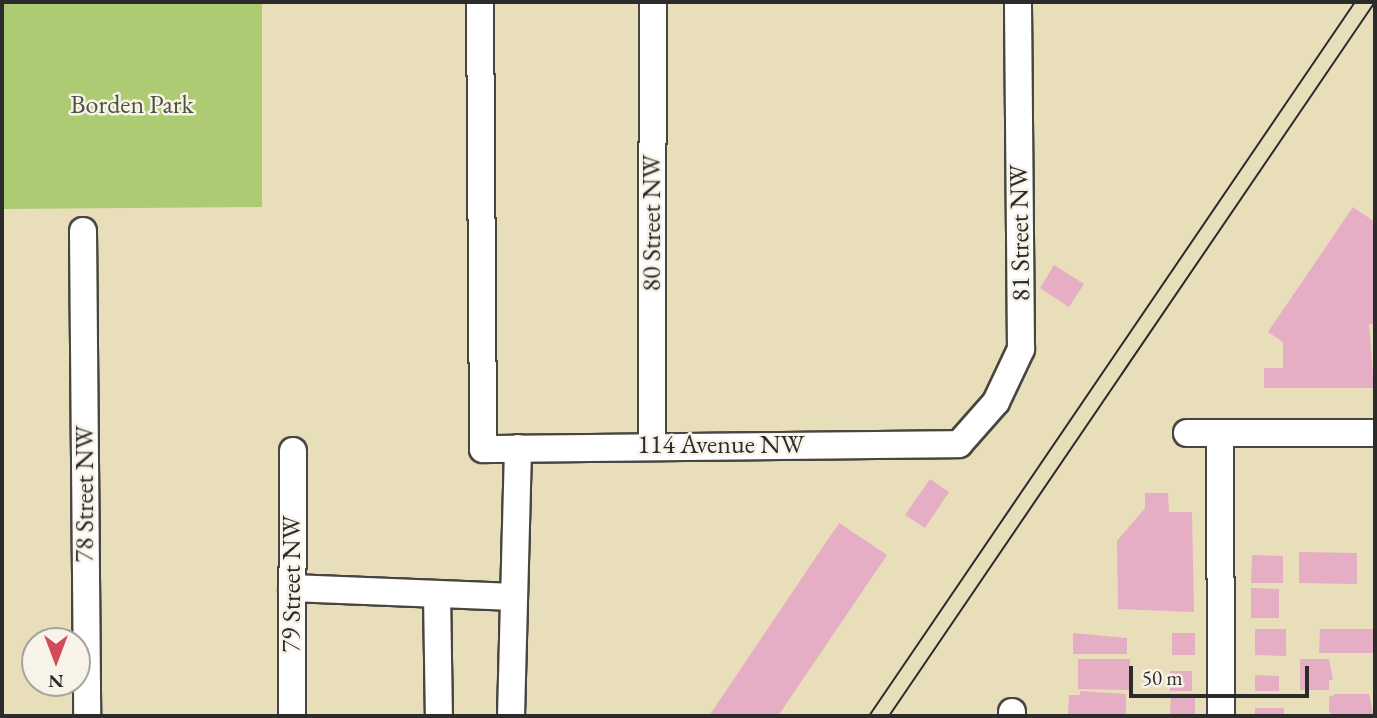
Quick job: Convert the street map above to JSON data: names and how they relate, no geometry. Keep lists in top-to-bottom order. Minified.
{"streets":{"street":["80 Street NW","81 Street NW","114 Avenue NW","78 Street NW","79 Street NW"]},"crossings":[["80 Street NW","114 Avenue NW"],["81 Street NW","114 Avenue NW"]],"parks":["Borden Park"],"scale_bar":"50 m","north":"bottom"}
